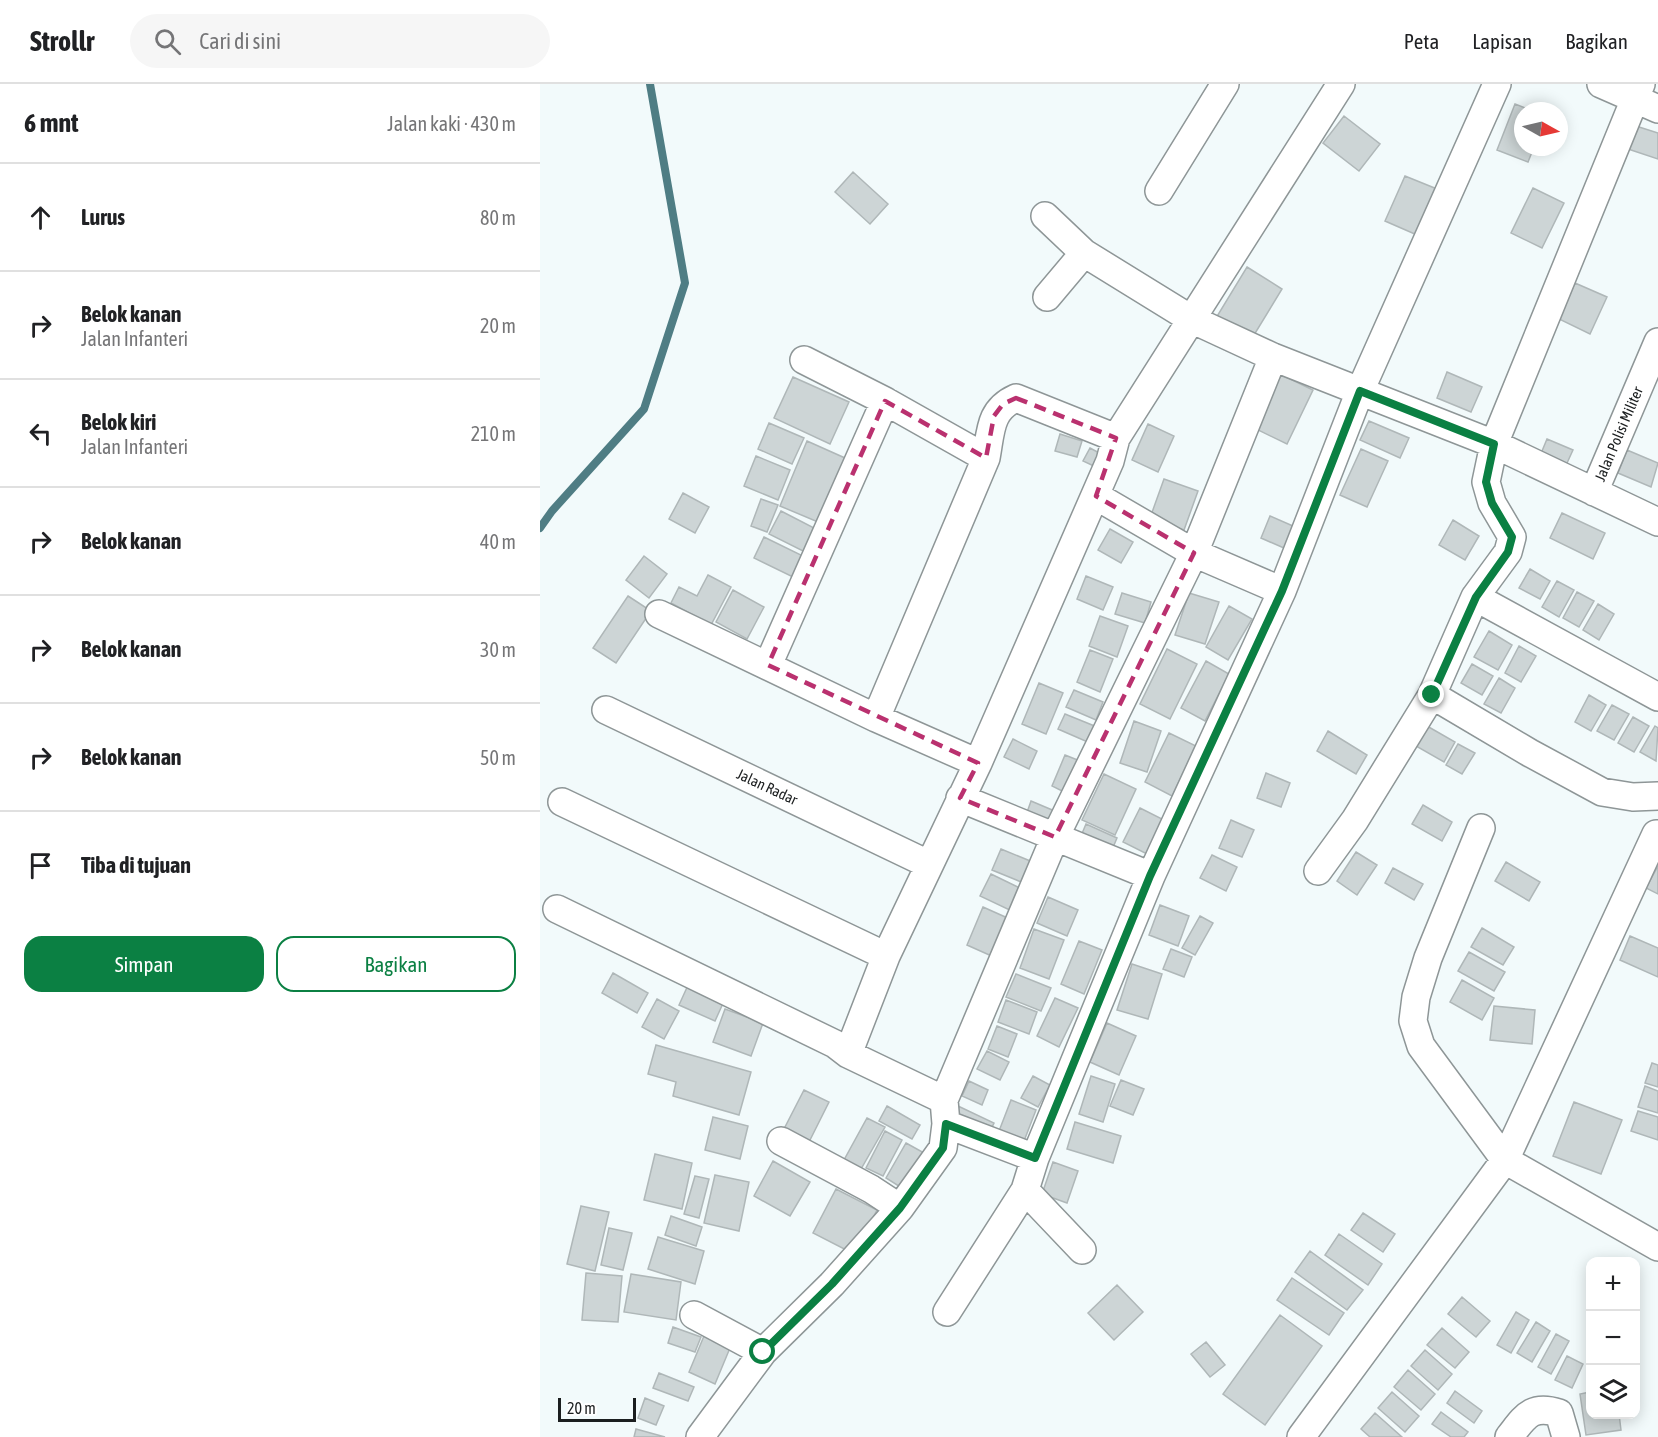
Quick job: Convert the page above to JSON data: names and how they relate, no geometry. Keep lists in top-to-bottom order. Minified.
{"streets":{"street":["Jalan Polisi Militer","Jalan Radar"]},"scale_bar":"20 m","north":"right","page":{"header":"Strollr","search":"Cari di sini","nav":["Peta","Lapisan","Bagikan"],"heading":["6 mnt","Jalan kaki · 430 m"],"list":[["Lurus","80 m"],["Belok kanan","Jalan Infanteri","20 m"],["Belok kiri","Jalan Infanteri","210 m"],["Belok kanan","40 m"],["Belok kanan","30 m"],["Belok kanan","50 m"],"Tiba di tujuan"],"buttons":["Simpan","Bagikan"],"map_buttons":["+","−"],"scale":"20 m"}}
